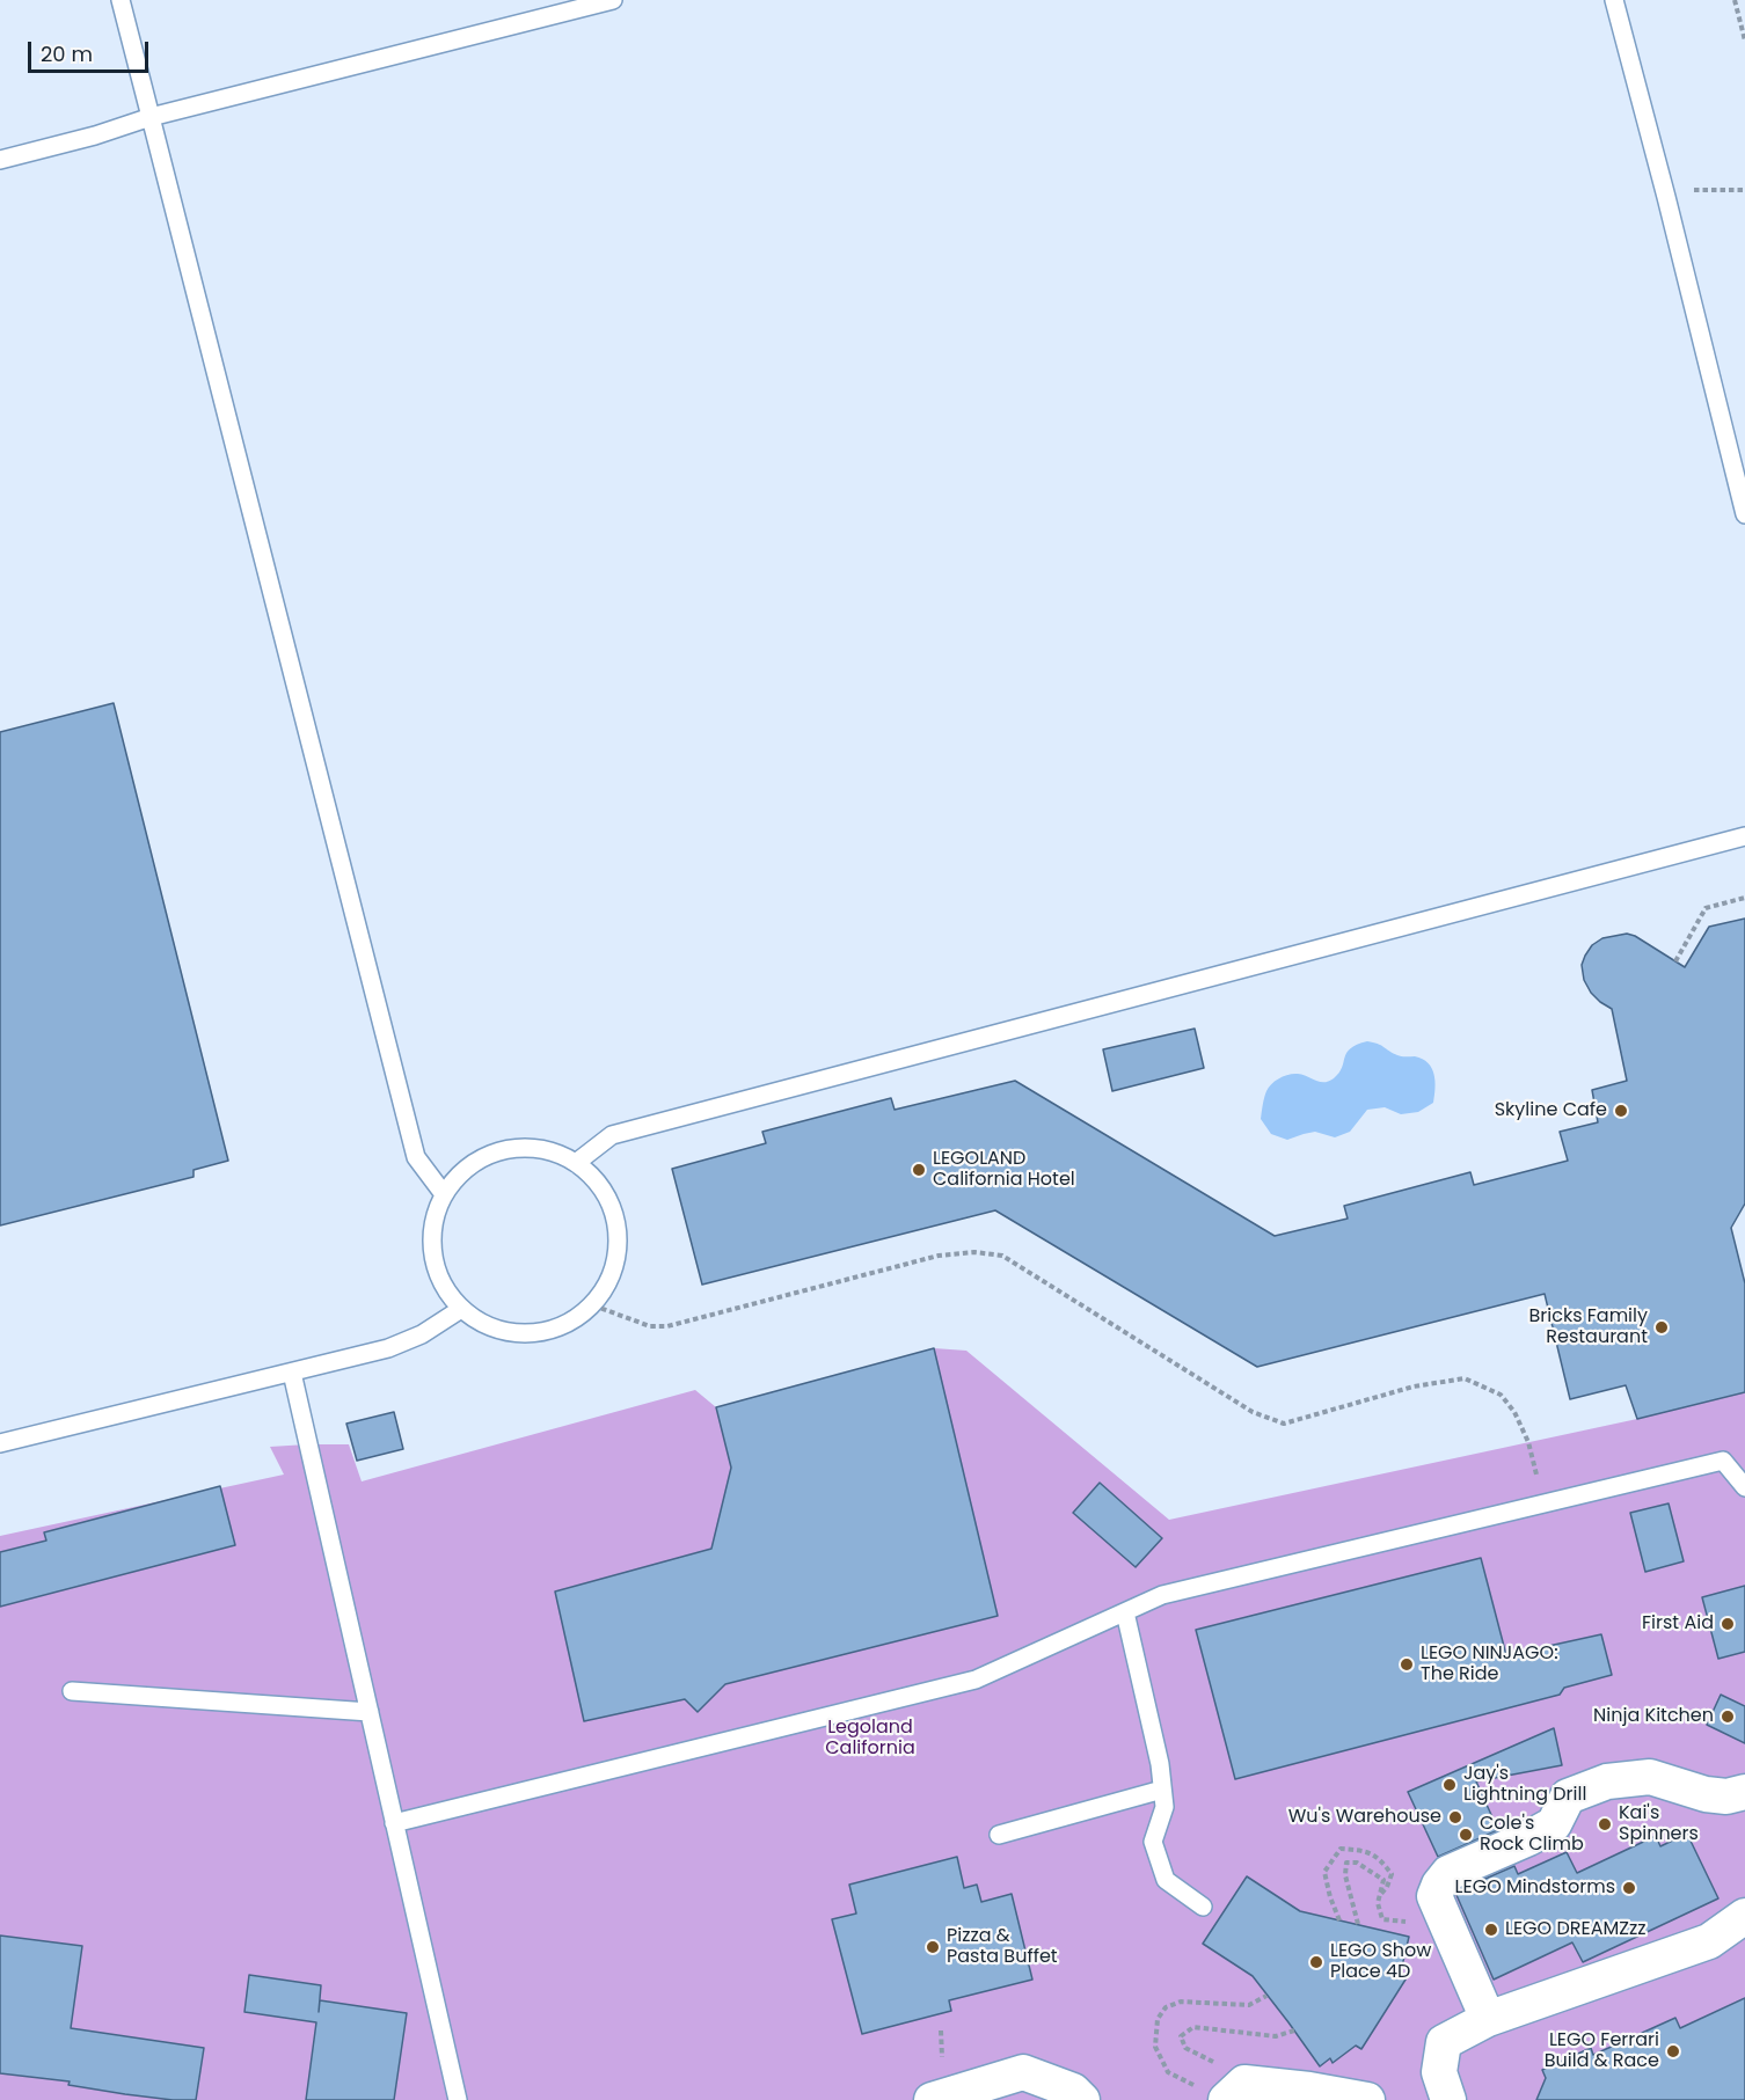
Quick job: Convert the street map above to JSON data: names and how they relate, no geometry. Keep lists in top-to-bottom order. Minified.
{"parks":["Legoland California"],"places":["Skyline Cafe","LEGOLAND California Hotel","Bricks Family Restaurant","First Aid","LEGO NINJAGO: The Ride","Ninja Kitchen","Jay's Lightning Drill","Wu's Warehouse","Kai's Spinners","Cole's Rock Climb","LEGO Mindstorms","LEGO DREAMZzz","Pizza & Pasta Buffet","LEGO Show Place 4D","LEGO Ferrari Build & Race"],"scale_bar":"20 m"}
